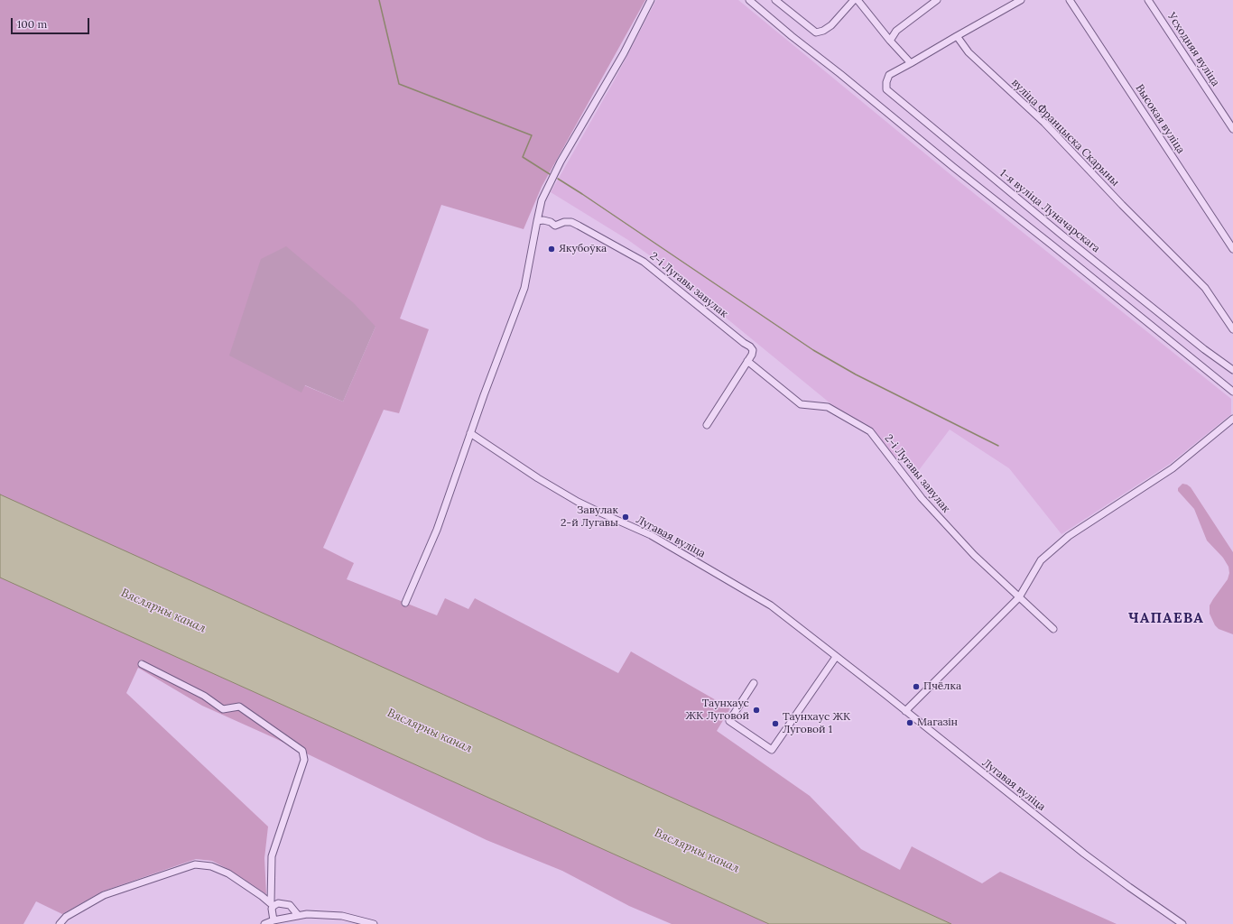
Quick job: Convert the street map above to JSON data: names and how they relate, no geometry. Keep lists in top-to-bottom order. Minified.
{"streets":{"street":["Усходняя вуліца","Высокая вуліца","вуліца Францыска Скарыны","1-я вуліца Луначарскага","2-і Лугавы завулак","Лугавая вуліца"]},"districts":["ЧАПАЕВА"],"water":["Вяслярны канал"],"places":["Якубоўка","Завулак 2-й Лугавы","Пчёлка","Таунхаус ЖК Луговой","Магазін","Таунхаус ЖК Луговой 1"],"scale_bar":"100 m"}
